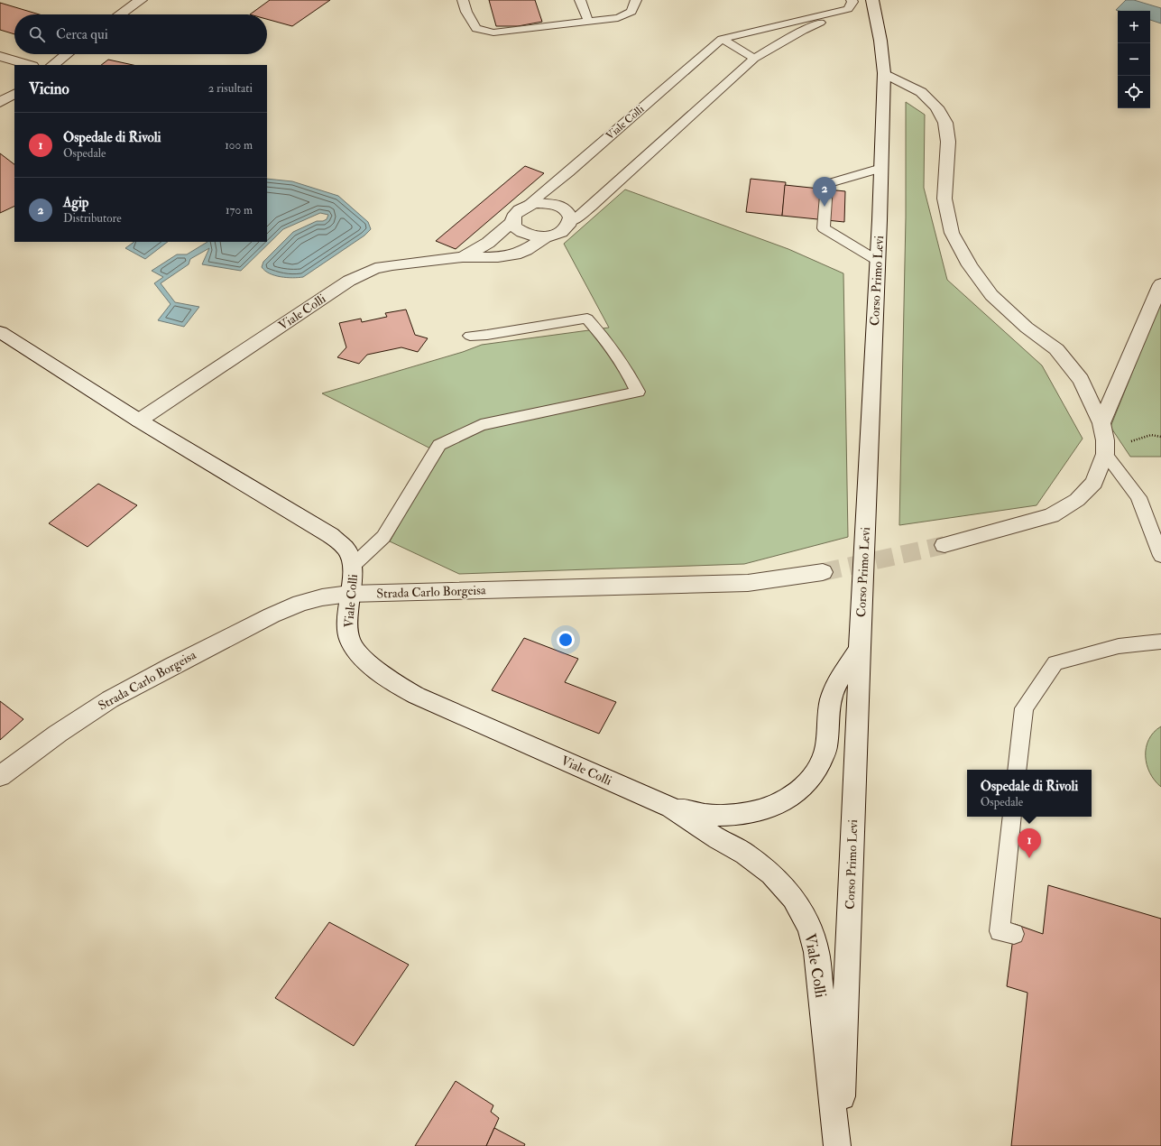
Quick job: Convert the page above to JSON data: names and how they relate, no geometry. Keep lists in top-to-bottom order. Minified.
{"streets":{"street":["Viale Colli","Corso Primo Levi","Strada Carlo Borgeisa"]},"crossings":[["Viale Colli","Corso Primo Levi"],["Viale Colli","Strada Carlo Borgeisa"]],"page":{"map_buttons":["+","−"],"search":"Cerca qui","heading":["Vicino","2 risultati"],"list":[{"mark":"1","name":"Ospedale di Rivoli","note":"Ospedale","value":"100 m"},{"mark":"2","name":"Agip","note":"Distributore","value":"170 m"}],"pins":["2","1"],"popup":["Ospedale di Rivoli","Ospedale"]}}
